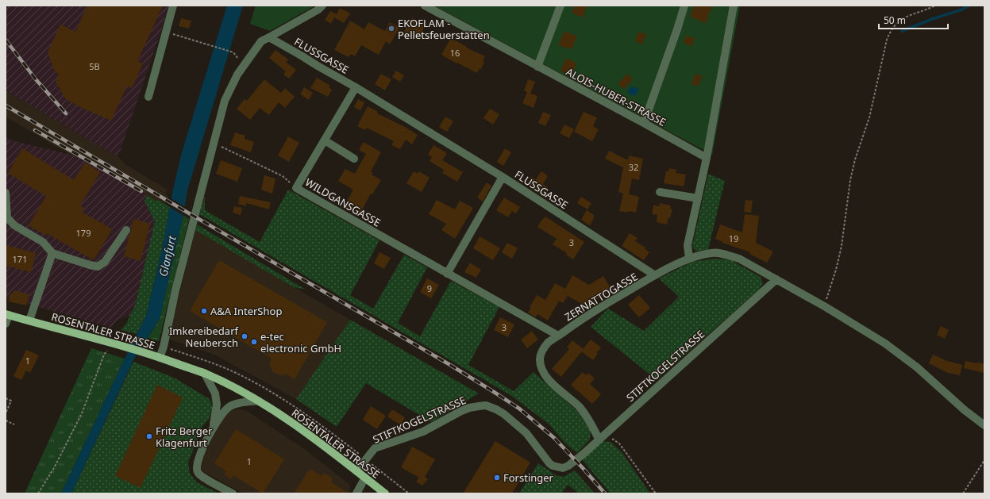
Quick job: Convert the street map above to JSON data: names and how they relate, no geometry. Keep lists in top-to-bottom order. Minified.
{"streets":{"main road":["ROSENTALER STRASSE"],"street":["FLUSSGASSE","ALOIS-HUBER-STRASSE","WILDGANSGASSE","ZERNATTOGASSE","STIFTKOGELSTRASSE"]},"crossings":[["FLUSSGASSE","WILDGANSGASSE"],["FLUSSGASSE","ZERNATTOGASSE"],["WILDGANSGASSE","ZERNATTOGASSE"],["ZERNATTOGASSE","STIFTKOGELSTRASSE"],["ROSENTALER STRASSE","STIFTKOGELSTRASSE"]],"water":["Glanfurt"],"places":["EKOFLAM - Pelletsfeuerstätten","A&A InterShop","Imkereibedarf Neubersch","e-tec electronic GmbH","Fritz Berger Klagenfurt","Forstinger"],"house_numbers":["16","5B","32","179","19","3","171","9","3","1","1"],"scale_bar":"50 m"}
